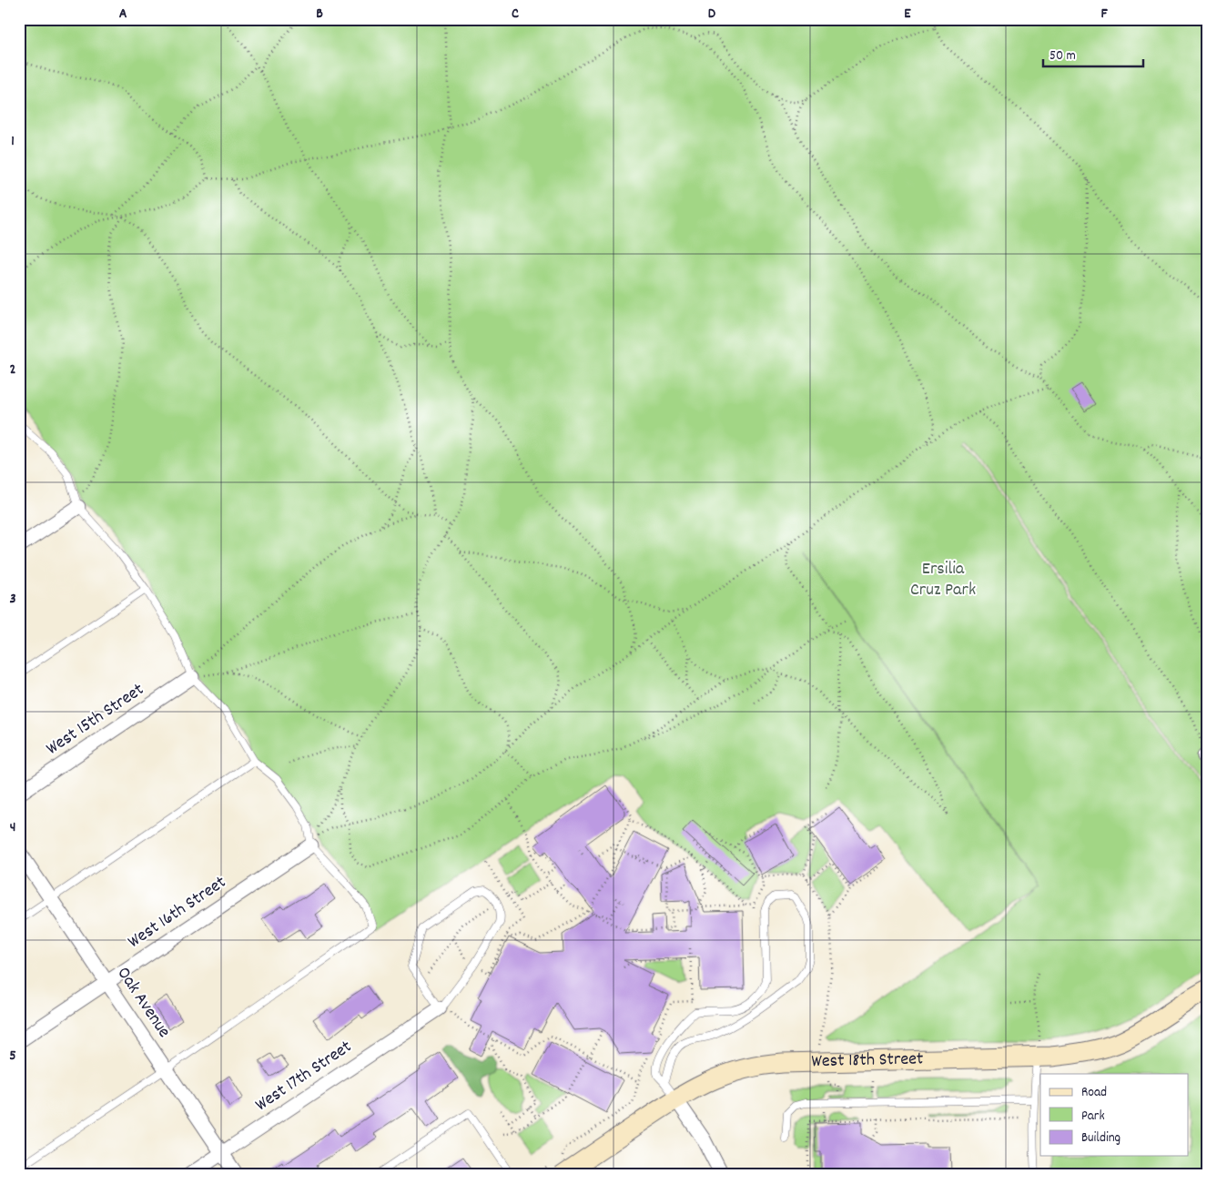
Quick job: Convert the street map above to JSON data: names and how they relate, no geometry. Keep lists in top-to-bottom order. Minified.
{"streets":{"street":["West 15th Street","West 16th Street","Oak Avenue","West 18th Street","West 17th Street"]},"crossings":[["West 16th Street","Oak Avenue"],["Oak Avenue","West 17th Street"]],"parks":["Ersilia Cruz Park"],"legend":["Road","Park","Building"],"scale_bar":"50 m","grid":{"columns":["A","B","C","D","E","F"],"rows":["1","2","3","4","5"]}}
